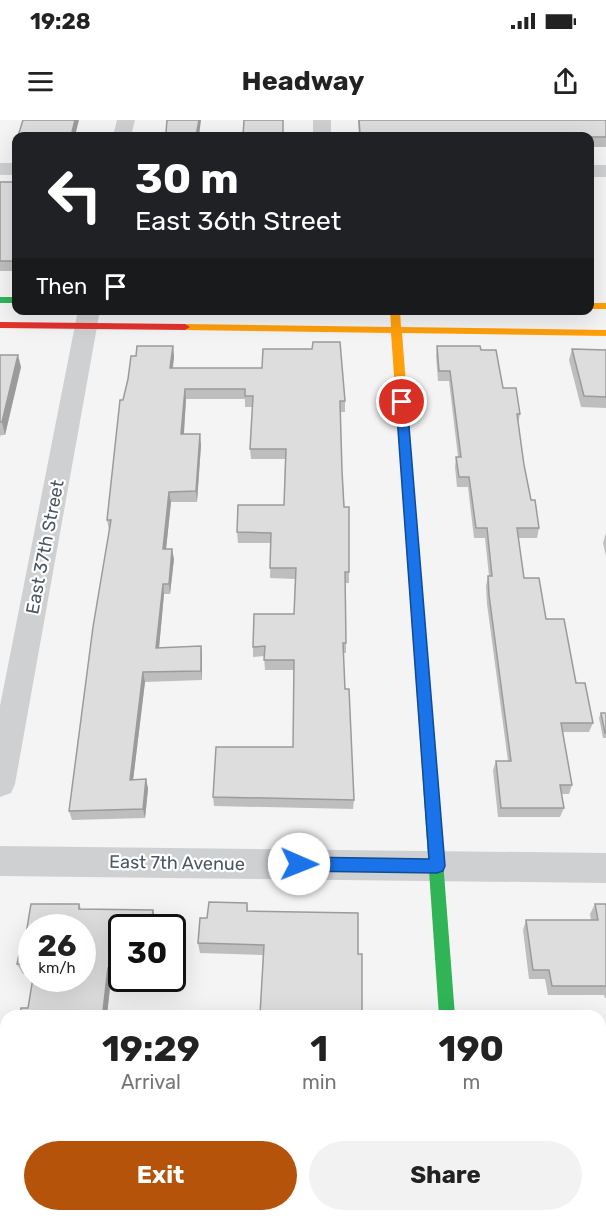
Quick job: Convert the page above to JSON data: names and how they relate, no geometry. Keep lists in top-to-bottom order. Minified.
{"streets":{"street":["East 37th Street","East 7th Avenue"]},"page":{"status":"19:28","header":"Headway","turn":["30 m","East 36th Street"],"then":"Then","speed":"26 km/h","limit":"30","eta":["19:29","Arrival","1","min","190","m"],"buttons":["Exit","Share"]}}
